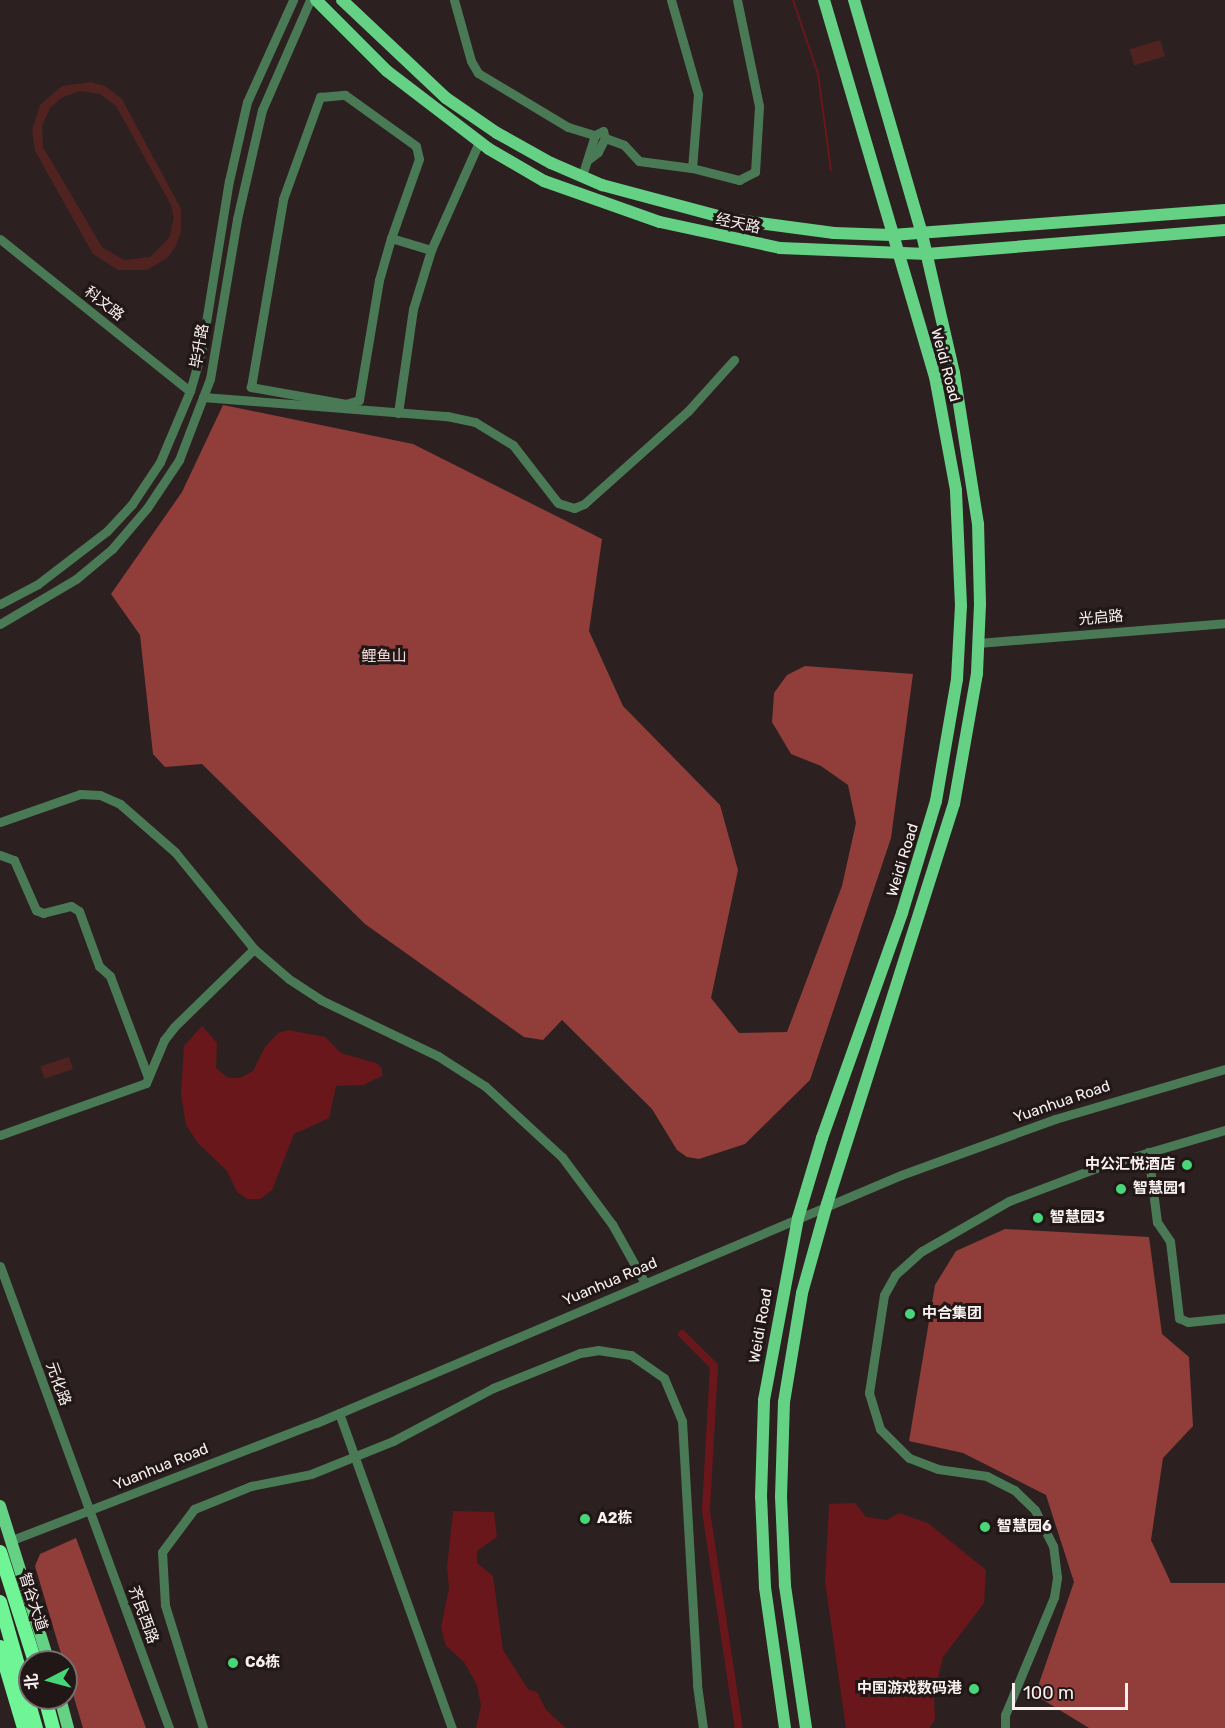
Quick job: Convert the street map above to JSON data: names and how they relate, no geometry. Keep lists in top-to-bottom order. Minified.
{"streets":{"highway":["智谷大道"],"main road":["经天路","Weidi Road"],"street":["科文路","毕升路","光启路","Yuanhua Road","元化路","齐民西路"]},"crossings":[["经天路","Weidi Road"],["科文路","毕升路"],["Weidi Road","光启路"],["Weidi Road","Yuanhua Road"],["Yuanhua Road","元化路"],["Yuanhua Road","齐民西路"],["元化路","齐民西路"]],"parks":["鲤鱼山"],"places":["中公汇悦酒店","智慧园1","智慧园3","中合集团","A2栋","智慧园6","C6栋","中国游戏数码港"],"scale_bar":"100 m","north":"left"}
